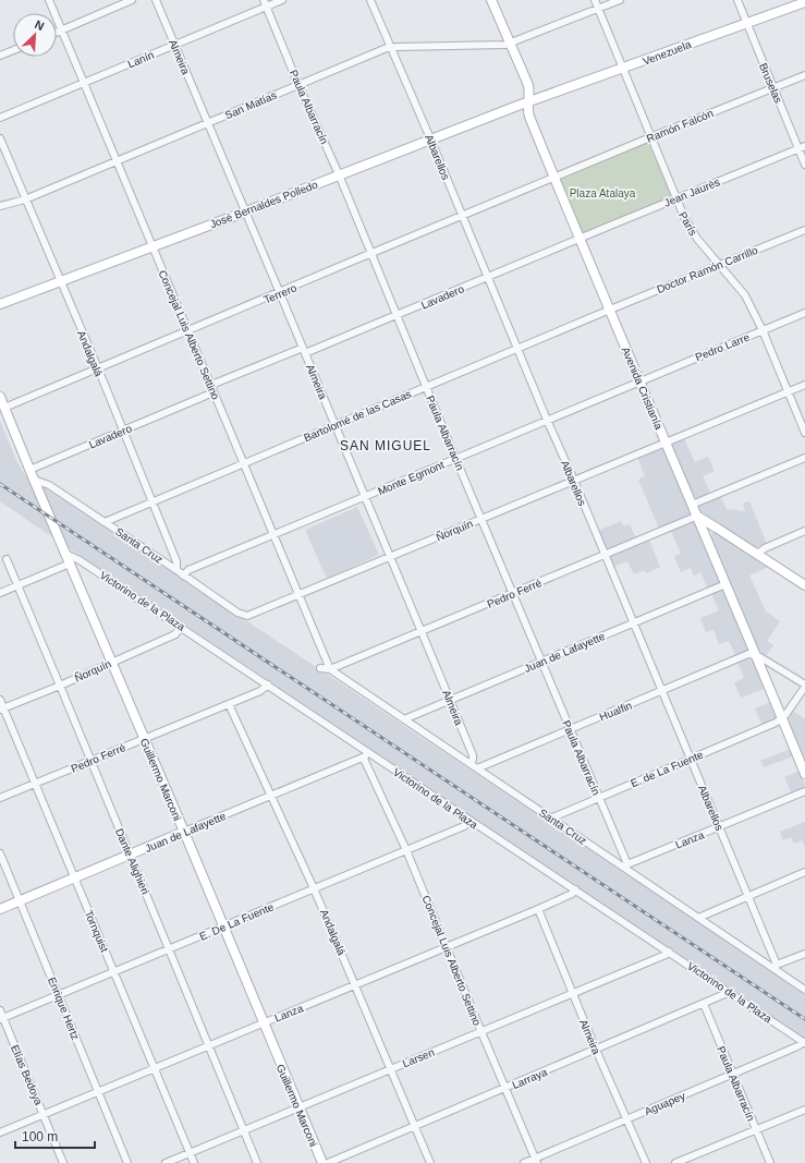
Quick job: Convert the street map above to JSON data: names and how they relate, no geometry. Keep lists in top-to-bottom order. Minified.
{"streets":{"main road":["Venezuela","José Bernaldes Polledo","Avenida Cristianía","Juan de Lafayette","Guillermo Marconi"],"street":["Almeira","Lanín","Bruselas","San Matías","Paula Albarracín","Ramón Falcón","Albarellos","Jean Jaurès","París","Doctor Ramón Carrillo","Terrero","Lavadero","Concejal Luis Alberto Settino","Pedro Larre","Andalgalá","Bartolomé de las Casas","Monte Egmont","Ñorquín","Santa Cruz","Pedro Ferré","Victorino de la Plaza","Hualfin","E. de La Fuente","Lanza","Dante Alighieri","E. De La Fuente","Tornquist","Enrique Hertz","Larsen","Elías Bedoya","Larraya","Aguapey"]},"crossings":[["Venezuela","Bruselas"],["Venezuela","José Bernaldes Polledo"],["Venezuela","París"],["Venezuela","Avenida Cristianía"],["Almeira","Lanín"],["Almeira","San Matías"],["Almeira","José Bernaldes Polledo"],["Almeira","Terrero"],["Almeira","Lavadero"],["Almeira","Bartolomé de las Casas"],["Almeira","Monte Egmont"],["Almeira","Ñorquín"],["Almeira","Santa Cruz"],["Almeira","Pedro Ferré"],["Almeira","Juan de Lafayette"],["Almeira","Hualfin"],["Almeira","Lanza"],["Almeira","Larsen"],["Almeira","Larraya"],["Almeira","Aguapey"],["Lanín","Paula Albarracín"],["Lanín","Concejal Luis Alberto Settino"],["Bruselas","Ramón Falcón"],["Bruselas","Jean Jaurès"],["San Matías","Paula Albarracín"],["San Matías","Albarellos"],["San Matías","París"],["San Matías","Concejal Luis Alberto Settino"],["San Matías","Andalgalá"],["San Matías","Avenida Cristianía"],["Paula Albarracín","José Bernaldes Polledo"],["Paula Albarracín","Terrero"],["Paula Albarracín","Lavadero"],["Paula Albarracín","Bartolomé de las Casas"],["Paula Albarracín","Monte Egmont"],["Paula Albarracín","Ñorquín"],["Paula Albarracín","Santa Cruz"],["Paula Albarracín","Pedro Ferré"],["Paula Albarracín","Juan de Lafayette"],["Paula Albarracín","Hualfin"],["Paula Albarracín","E. de La Fuente"],["Paula Albarracín","Lanza"],["Paula Albarracín","Larraya"],["Paula Albarracín","Aguapey"],["Ramón Falcón","París"],["Ramón Falcón","Terrero"],["Ramón Falcón","Avenida Cristianía"],["Albarellos","José Bernaldes Polledo"],["Albarellos","Terrero"],["Albarellos","Lavadero"],["Albarellos","Bartolomé de las Casas"],["Albarellos","Monte Egmont"],["Albarellos","Ñorquín"],["Albarellos","Santa Cruz"],["Albarellos","Pedro Ferré"],["Albarellos","Juan de Lafayette"],["Albarellos","Hualfin"],["Albarellos","E. de La Fuente"],["Albarellos","Lanza"],["Jean Jaurès","París"],["Jean Jaurès","Lavadero"],["Jean Jaurès","Avenida Cristianía"],["José Bernaldes Polledo","Concejal Luis Alberto Settino"],["José Bernaldes Polledo","Andalgalá"],["José Bernaldes Polledo","Avenida Cristianía"],["París","Doctor Ramón Carrillo"],["París","Pedro Larre"],["París","Ñorquín"],["Doctor Ramón Carrillo","Avenida Cristianía"],["Doctor Ramón Carrillo","Bartolomé de las Casas"],["Terrero","Concejal Luis Alberto Settino"],["Terrero","Andalgalá"],["Terrero","Avenida Cristianía"],["Terrero","Guillermo Marconi"],["Lavadero","Concejal Luis Alberto Settino"],["Lavadero","Andalgalá"],["Lavadero","Avenida Cristianía"],["Lavadero","Guillermo Marconi"],["Concejal Luis Alberto Settino","Bartolomé de las Casas"],["Concejal Luis Alberto Settino","Monte Egmont"],["Concejal Luis Alberto Settino","Ñorquín"],["Concejal Luis Alberto Settino","Santa Cruz"],["Concejal Luis Alberto Settino","Pedro Ferré"],["Concejal Luis Alberto Settino","Juan de Lafayette"],["Concejal Luis Alberto Settino","Lanza"],["Concejal Luis Alberto Settino","E. De La Fuente"],["Concejal Luis Alberto Settino","Larsen"],["Concejal Luis Alberto Settino","Larraya"],["Concejal Luis Alberto Settino","Aguapey"],["Pedro Larre","Avenida Cristianía"],["Pedro Larre","Monte Egmont"],["Andalgalá","Bartolomé de las Casas"],["Andalgalá","Santa Cruz"],["Andalgalá","Pedro Ferré"],["Andalgalá","Juan de Lafayette"],["Andalgalá","Lanza"],["Andalgalá","E. De La Fuente"],["Andalgalá","Larsen"],["Andalgalá","Larraya"],["Avenida Cristianía","Bartolomé de las Casas"],["Avenida Cristianía","Monte Egmont"],["Avenida Cristianía","Ñorquín"],["Avenida Cristianía","Pedro Ferré"],["Avenida Cristianía","Juan de Lafayette"],["Avenida Cristianía","Hualfin"],["Avenida Cristianía","E. de La Fuente"],["Bartolomé de las Casas","Santa Cruz"],["Monte Egmont","Santa Cruz"],["Ñorquín","Santa Cruz"],["Ñorquín","Victorino de la Plaza"],["Ñorquín","Guillermo Marconi"],["Ñorquín","Dante Alighieri"],["Ñorquín","Tornquist"],["Santa Cruz","Pedro Ferré"],["Santa Cruz","Juan de Lafayette"],["Santa Cruz","Hualfin"],["Santa Cruz","E. de La Fuente"],["Santa Cruz","Guillermo Marconi"],["Santa Cruz","Lanza"],["Pedro Ferré","Victorino de la Plaza"],["Pedro Ferré","Guillermo Marconi"],["Pedro Ferré","Dante Alighieri"],["Pedro Ferré","Tornquist"],["Victorino de la Plaza","Guillermo Marconi"],["Victorino de la Plaza","Lanza"],["Victorino de la Plaza","E. De La Fuente"],["Victorino de la Plaza","Larsen"],["Victorino de la Plaza","Larraya"],["Victorino de la Plaza","Aguapey"],["Juan de Lafayette","Guillermo Marconi"],["Juan de Lafayette","Dante Alighieri"],["Juan de Lafayette","Tornquist"],["Juan de Lafayette","Enrique Hertz"],["Guillermo Marconi","Lanza"],["Guillermo Marconi","E. De La Fuente"],["Guillermo Marconi","Larsen"],["Lanza","Dante Alighieri"],["Lanza","Tornquist"],["Lanza","Enrique Hertz"],["Lanza","Elías Bedoya"],["Dante Alighieri","E. De La Fuente"],["Dante Alighieri","Larsen"],["E. De La Fuente","Tornquist"],["E. De La Fuente","Enrique Hertz"],["E. De La Fuente","Elías Bedoya"],["Tornquist","Larsen"]],"districts":["SAN MIGUEL"],"parks":["Plaza Atalaya"],"scale_bar":"100 m","north":"top right"}
